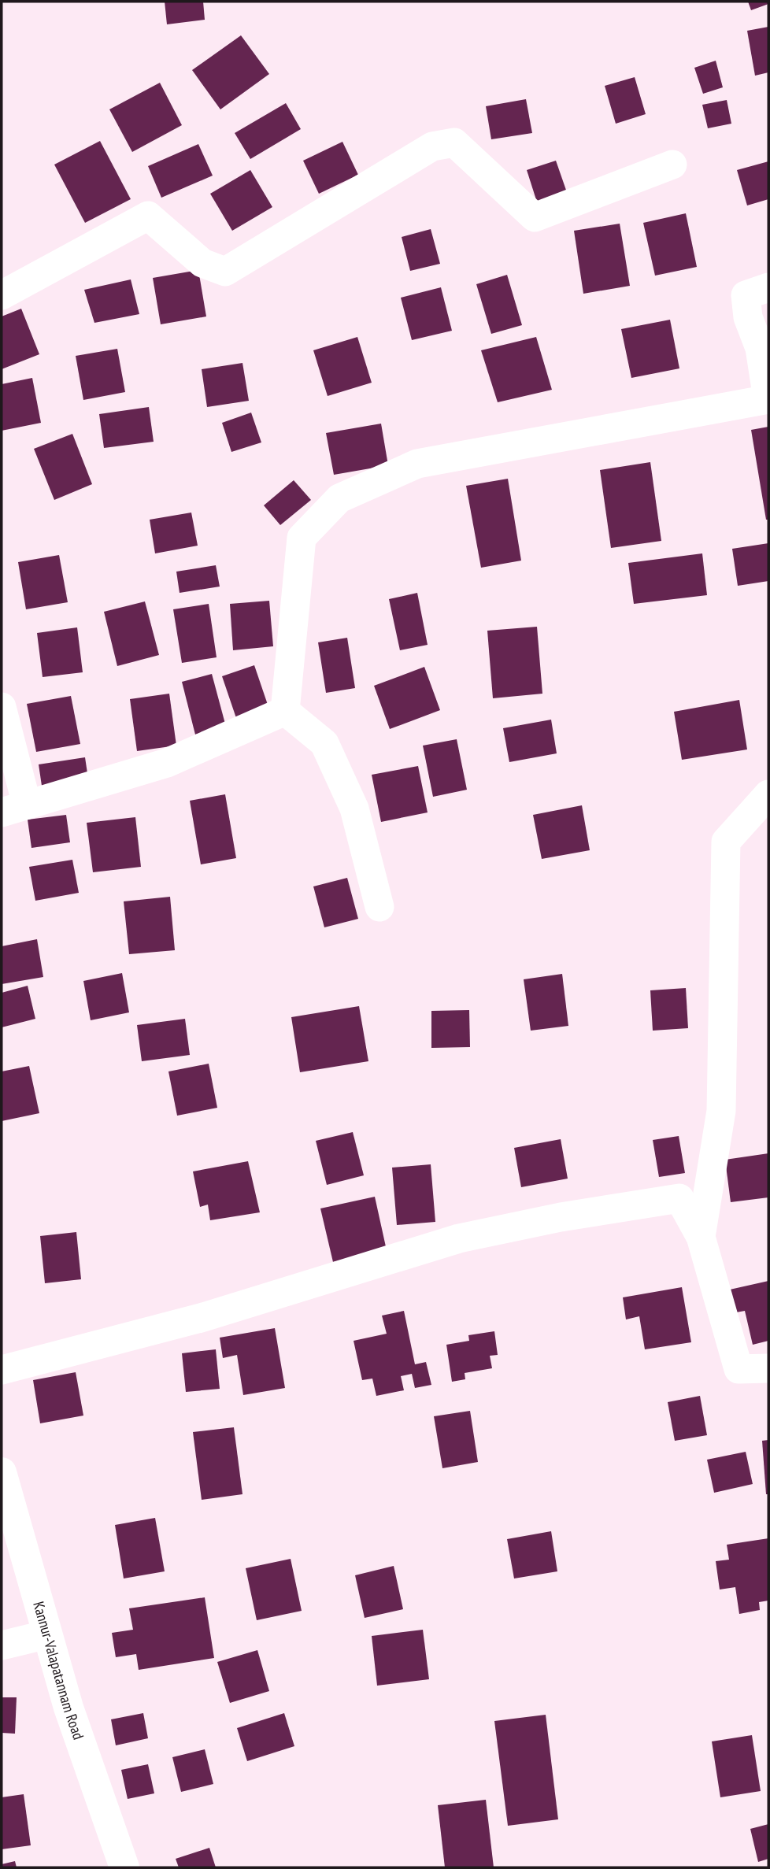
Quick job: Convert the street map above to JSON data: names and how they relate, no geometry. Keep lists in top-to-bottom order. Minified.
{"streets":{"main road":["Kannur-Valapatannam Road"]}}
